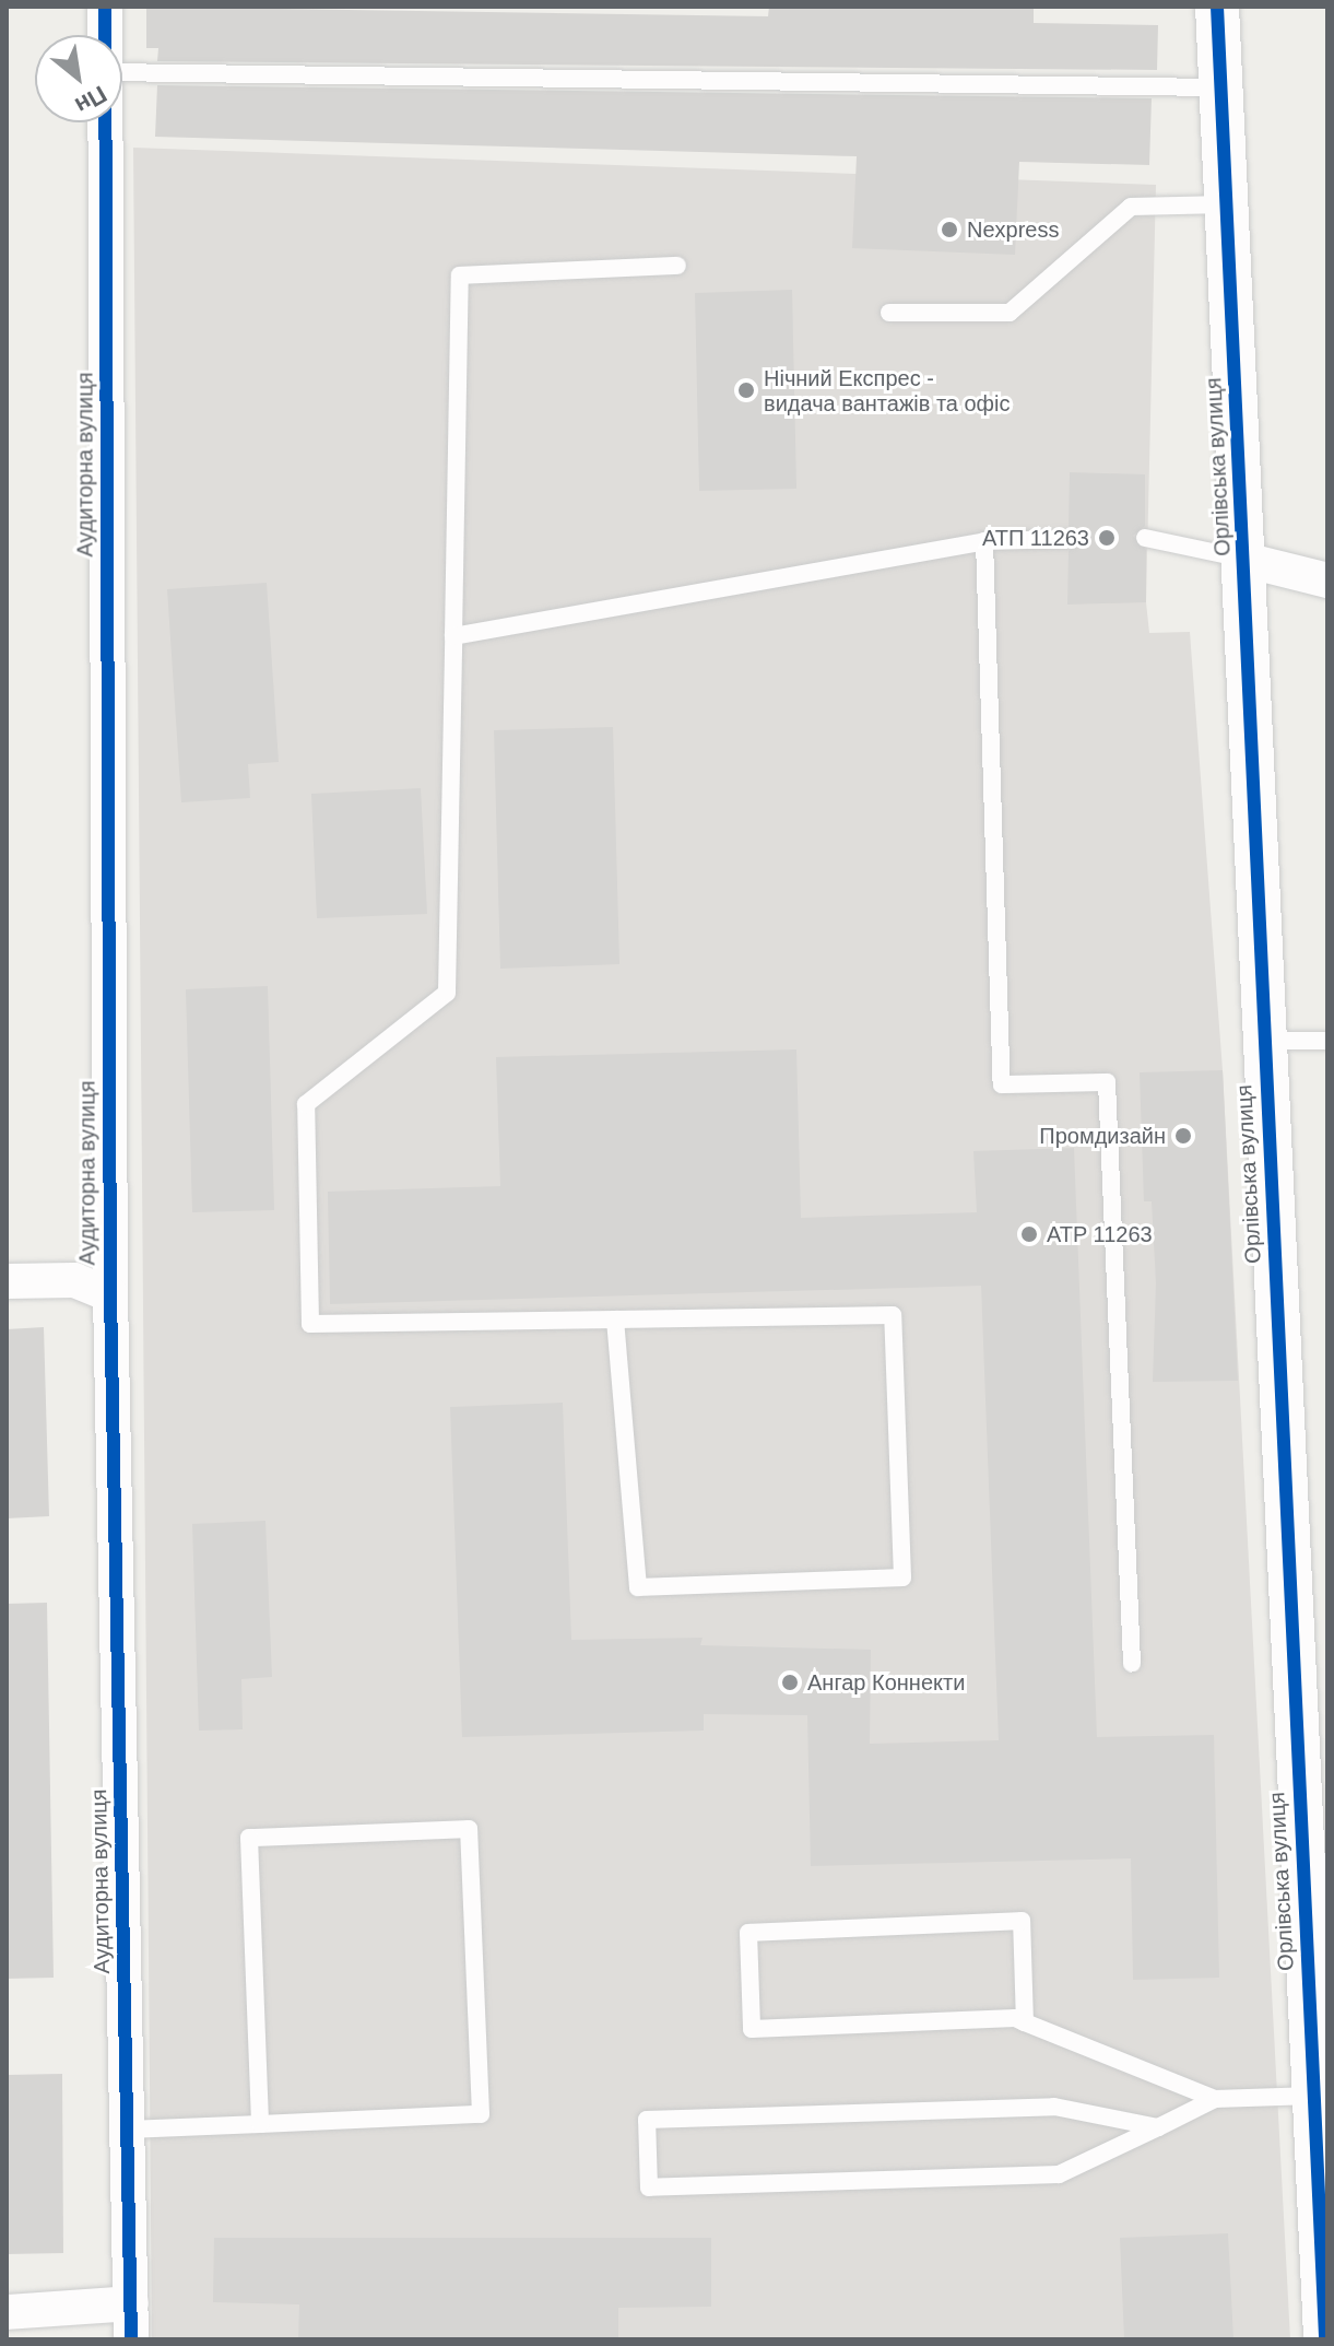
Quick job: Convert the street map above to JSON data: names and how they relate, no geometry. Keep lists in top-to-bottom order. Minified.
{"streets":{"street":["Аудиторна вулиця","Орлівська вулиця"]},"places":["Nexpress","Нічний Експрес - видача вантажів та офіс","АТП 11263","Промдизайн","ATP 11263","Ангар Коннекти"],"north":"bottom right"}
